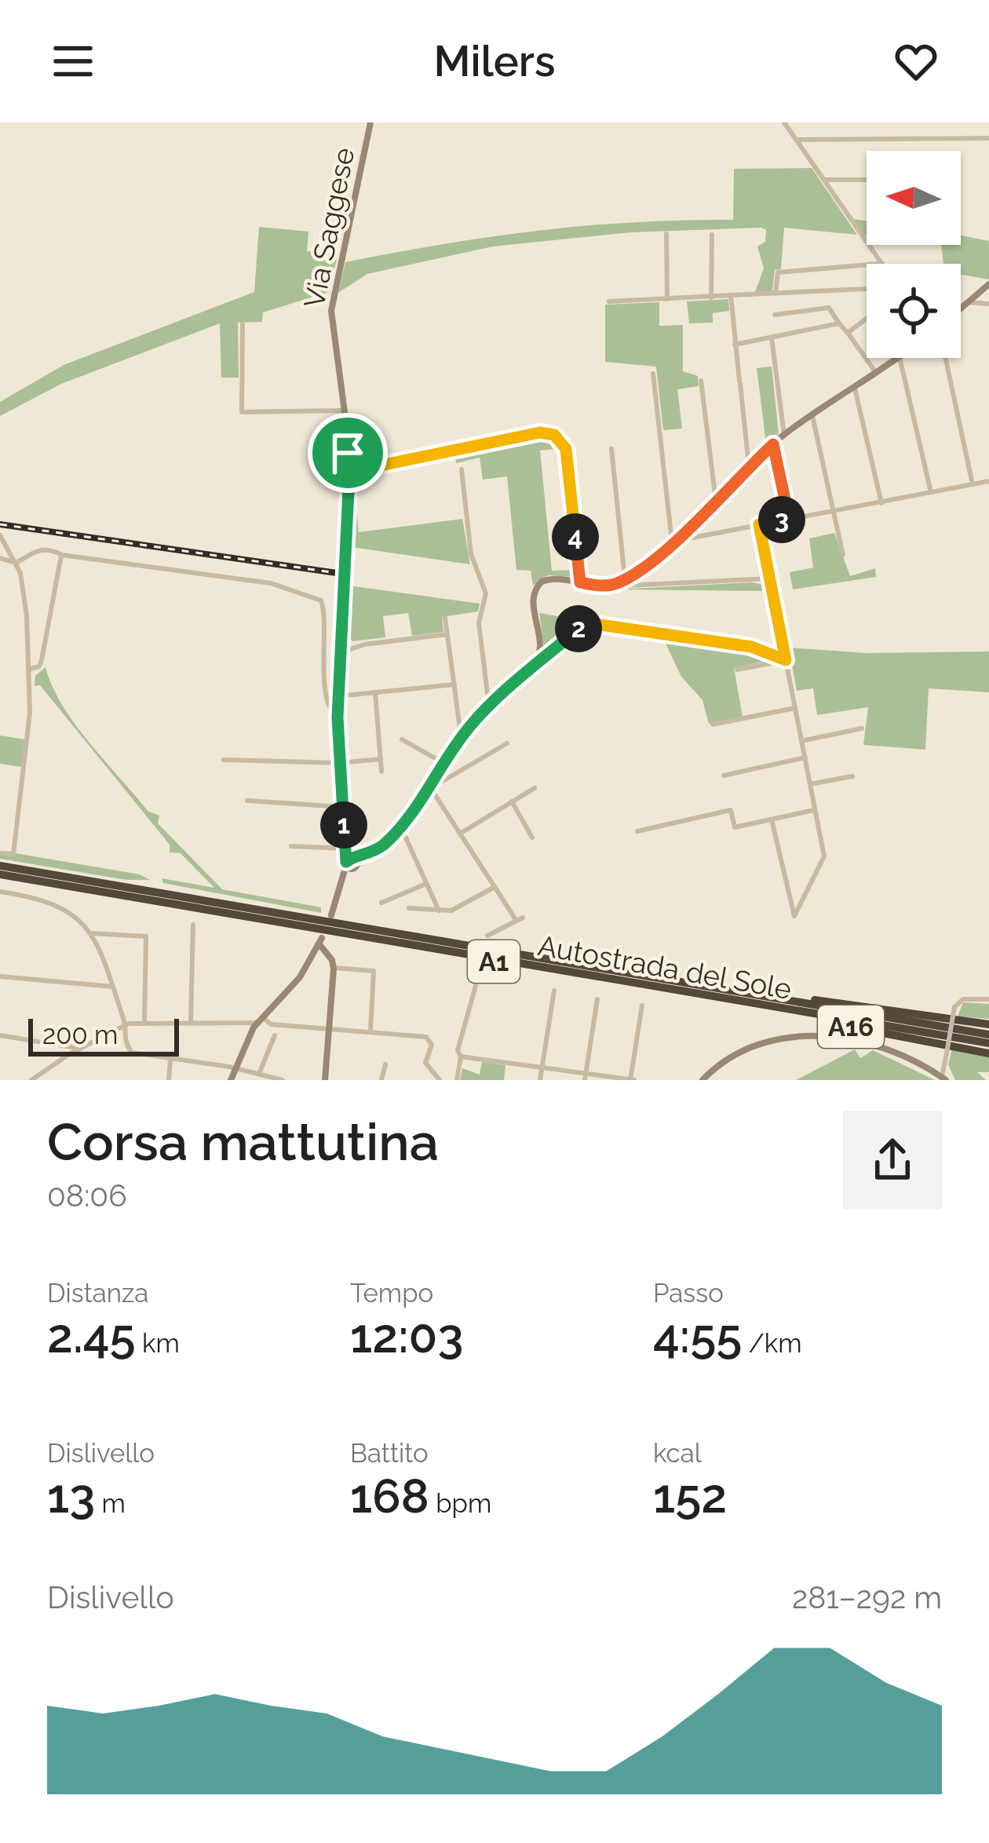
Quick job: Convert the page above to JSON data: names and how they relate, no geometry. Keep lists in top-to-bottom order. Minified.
{"streets":{"highway":["A1","Autostrada del Sole","A16"],"main road":["Via Saggese"]},"crossings":[["Autostrada del Sole","A16"]],"scale_bar":"200 m","north":"left","page":{"header":"Milers","pins":["3","4","2","1"],"scale":"200 m","heading":["Corsa mattutina","08:06"],"stats":[["Distanza","2.45 km"],["Tempo","12:03"],["Passo","4:55 /km"],["Dislivello","13 m"],["Battito","168 bpm"],["kcal","152"]],"chart":["Dislivello","281–292 m"]}}
